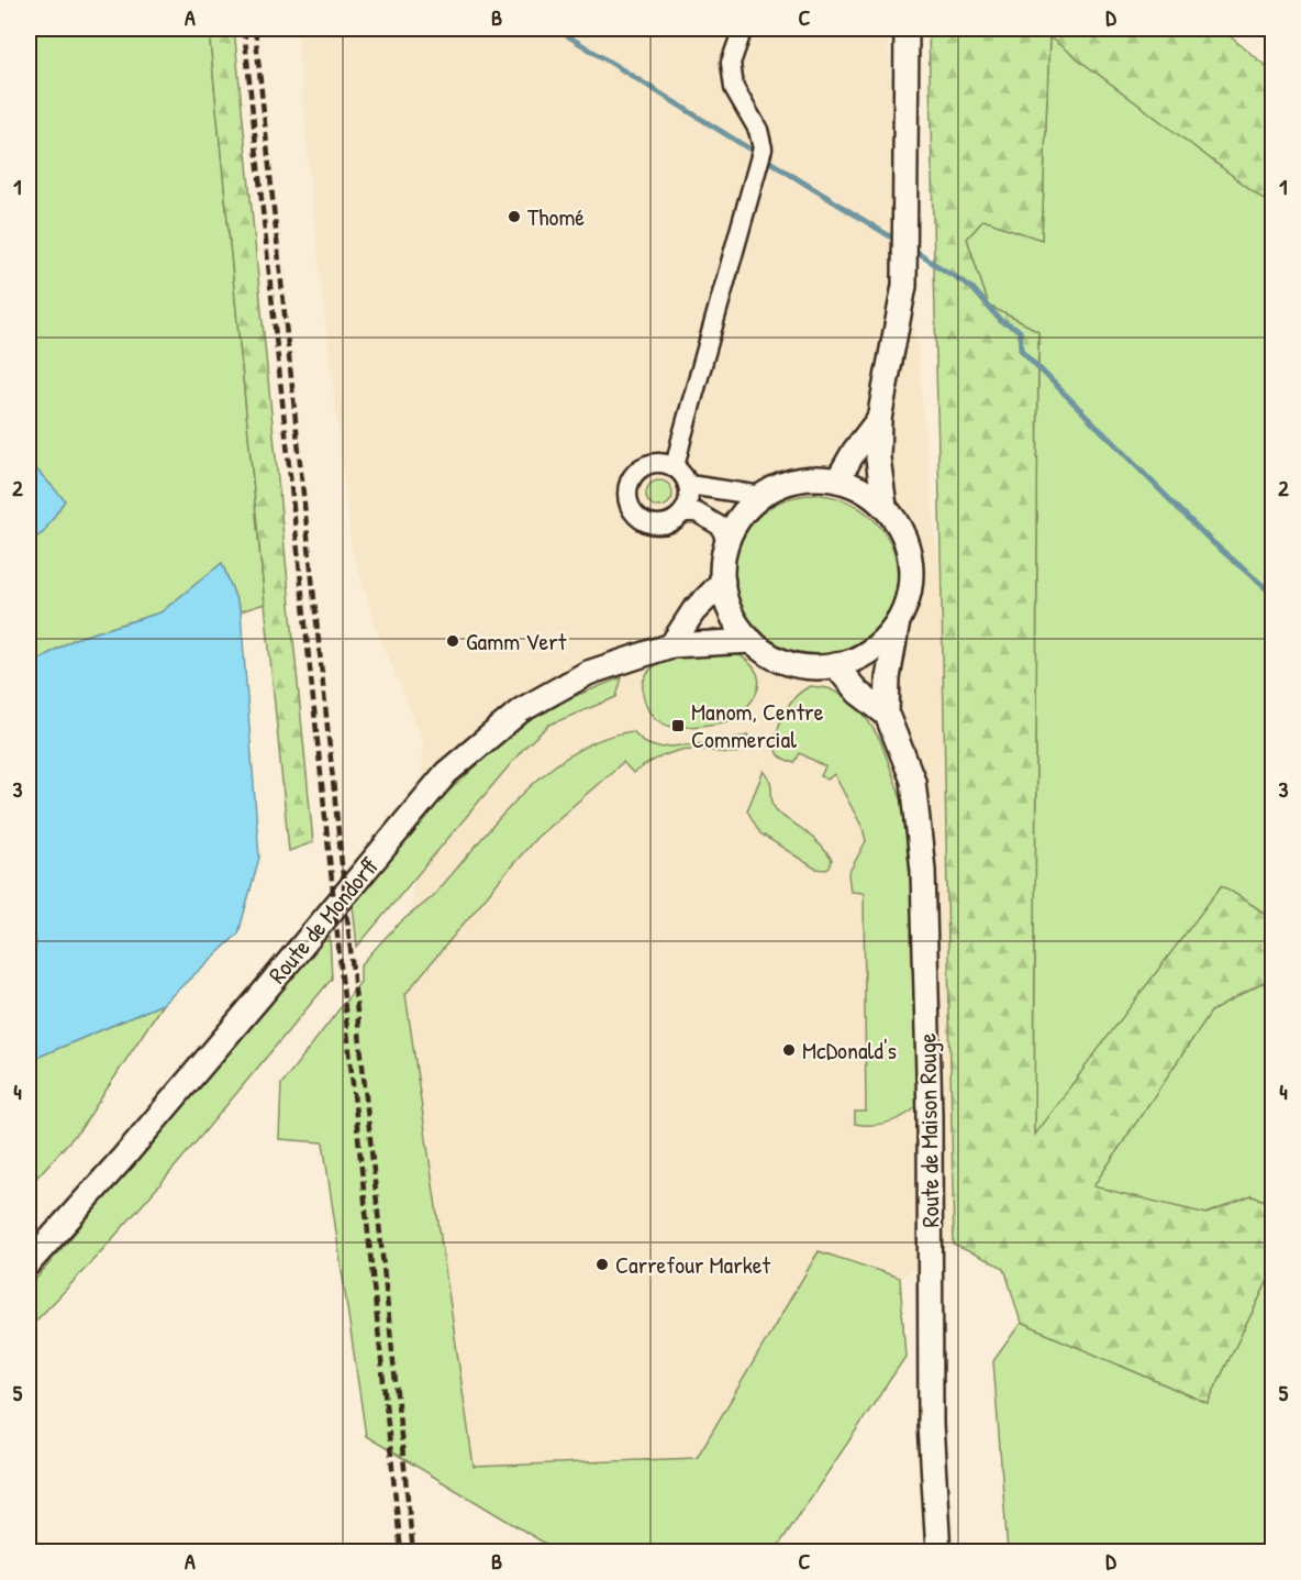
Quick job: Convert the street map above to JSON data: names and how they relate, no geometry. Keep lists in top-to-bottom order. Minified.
{"streets":{"main road":["Route de Mondorff","Route de Maison Rouge"]},"places":{"other":["Thomé","Gamm Vert","McDonald's","Carrefour Market"],"transit":["Manom, Centre Commercial"]},"grid":{"columns":["A","B","C","D"],"rows":["1","2","3","4","5"]}}
